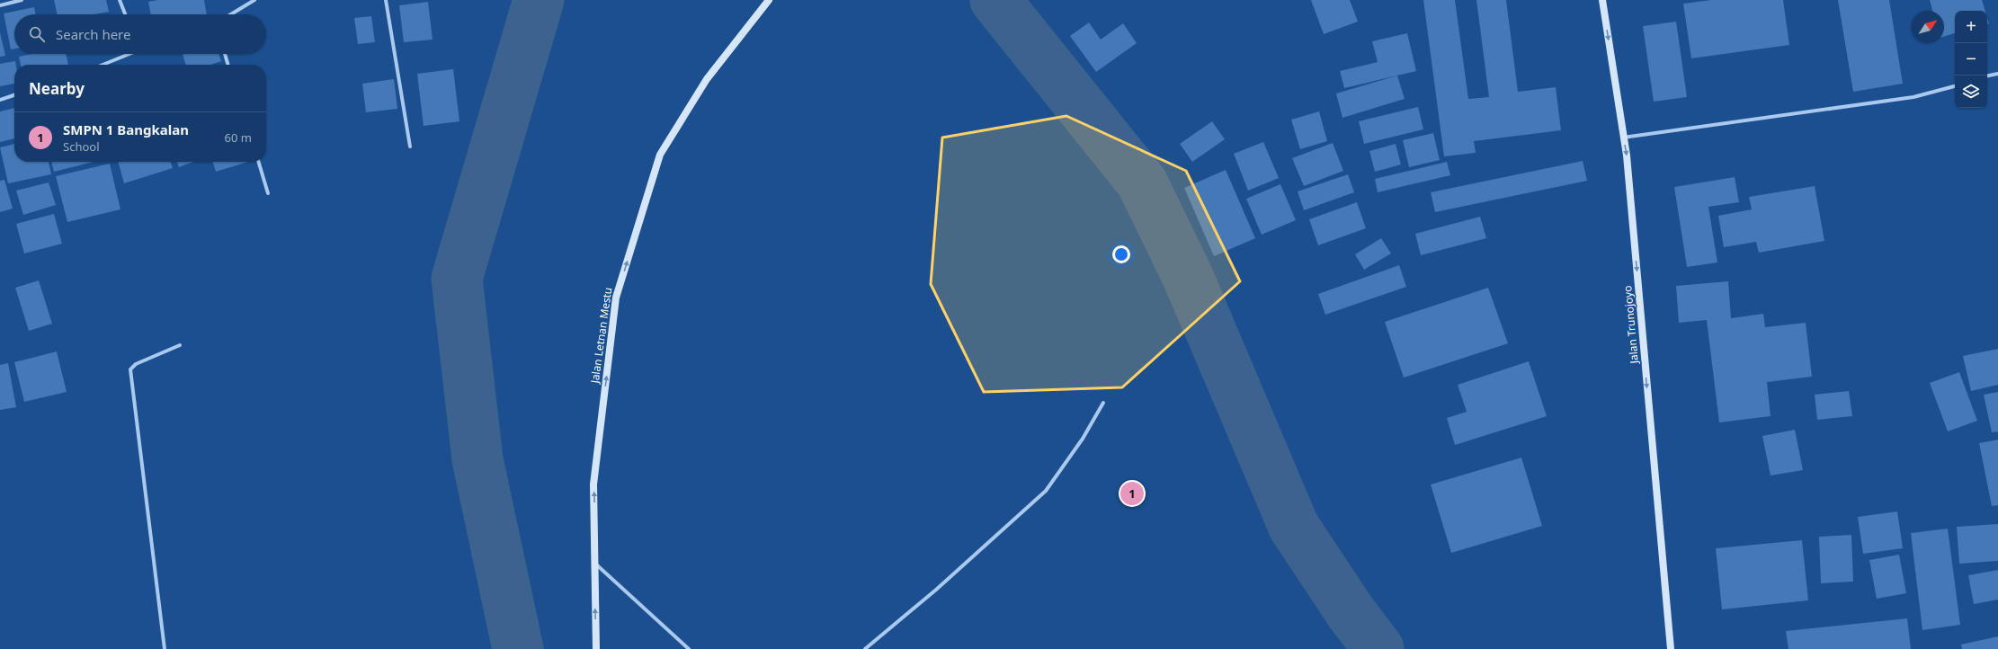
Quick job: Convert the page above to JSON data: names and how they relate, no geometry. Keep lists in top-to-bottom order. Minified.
{"streets":{"street":["Jalan Trunojoyo","Jalan Letnan Mestu"]},"one_way":["Jalan Trunojoyo","Jalan Letnan Mestu"],"north":"top right","page":{"map_buttons":["+","−"],"search":"Search here","heading":"Nearby","list":[{"mark":"1","name":"SMPN 1 Bangkalan","note":"School","value":"60 m"}],"pins":"1"}}
